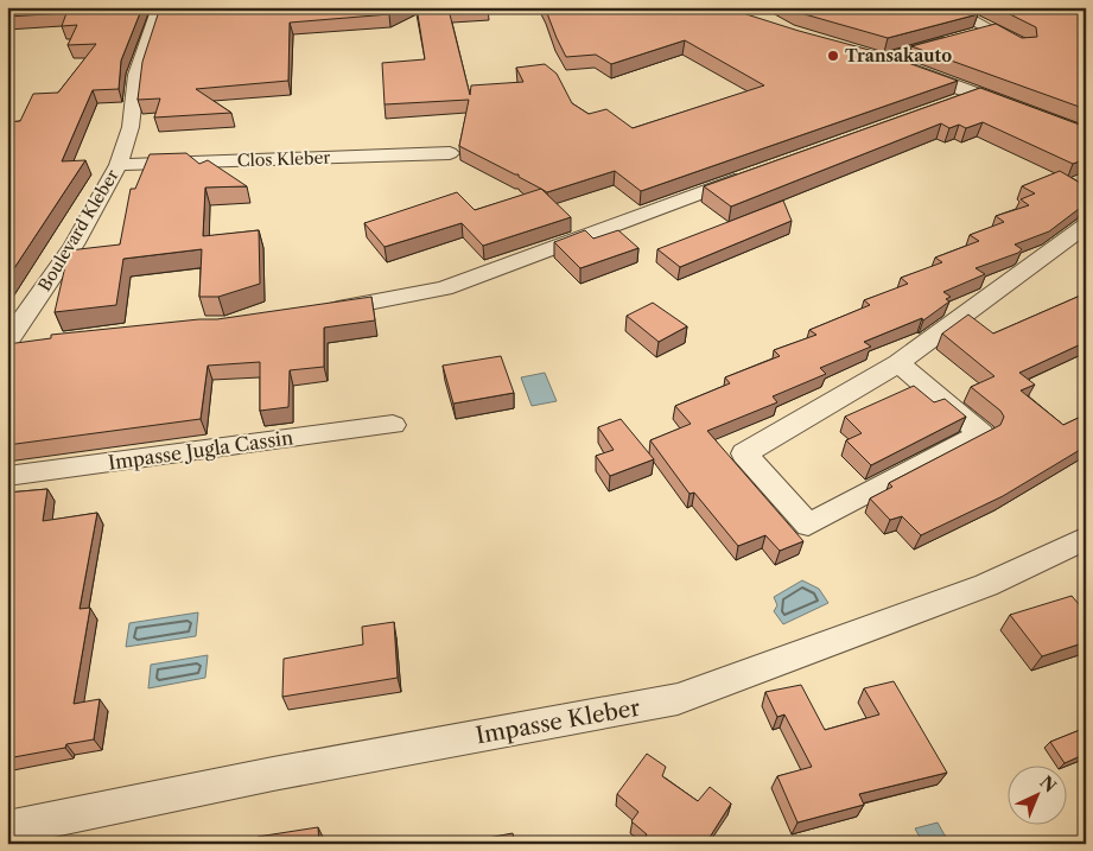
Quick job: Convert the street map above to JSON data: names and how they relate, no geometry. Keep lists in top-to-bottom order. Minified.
{"streets":{"street":["Clos Kleber","Boulevard Kleber","Impasse Jugla Cassin","Impasse Kleber"]},"crossings":[["Clos Kleber","Boulevard Kleber"]],"places":["Transakauto"],"north":"top right"}
